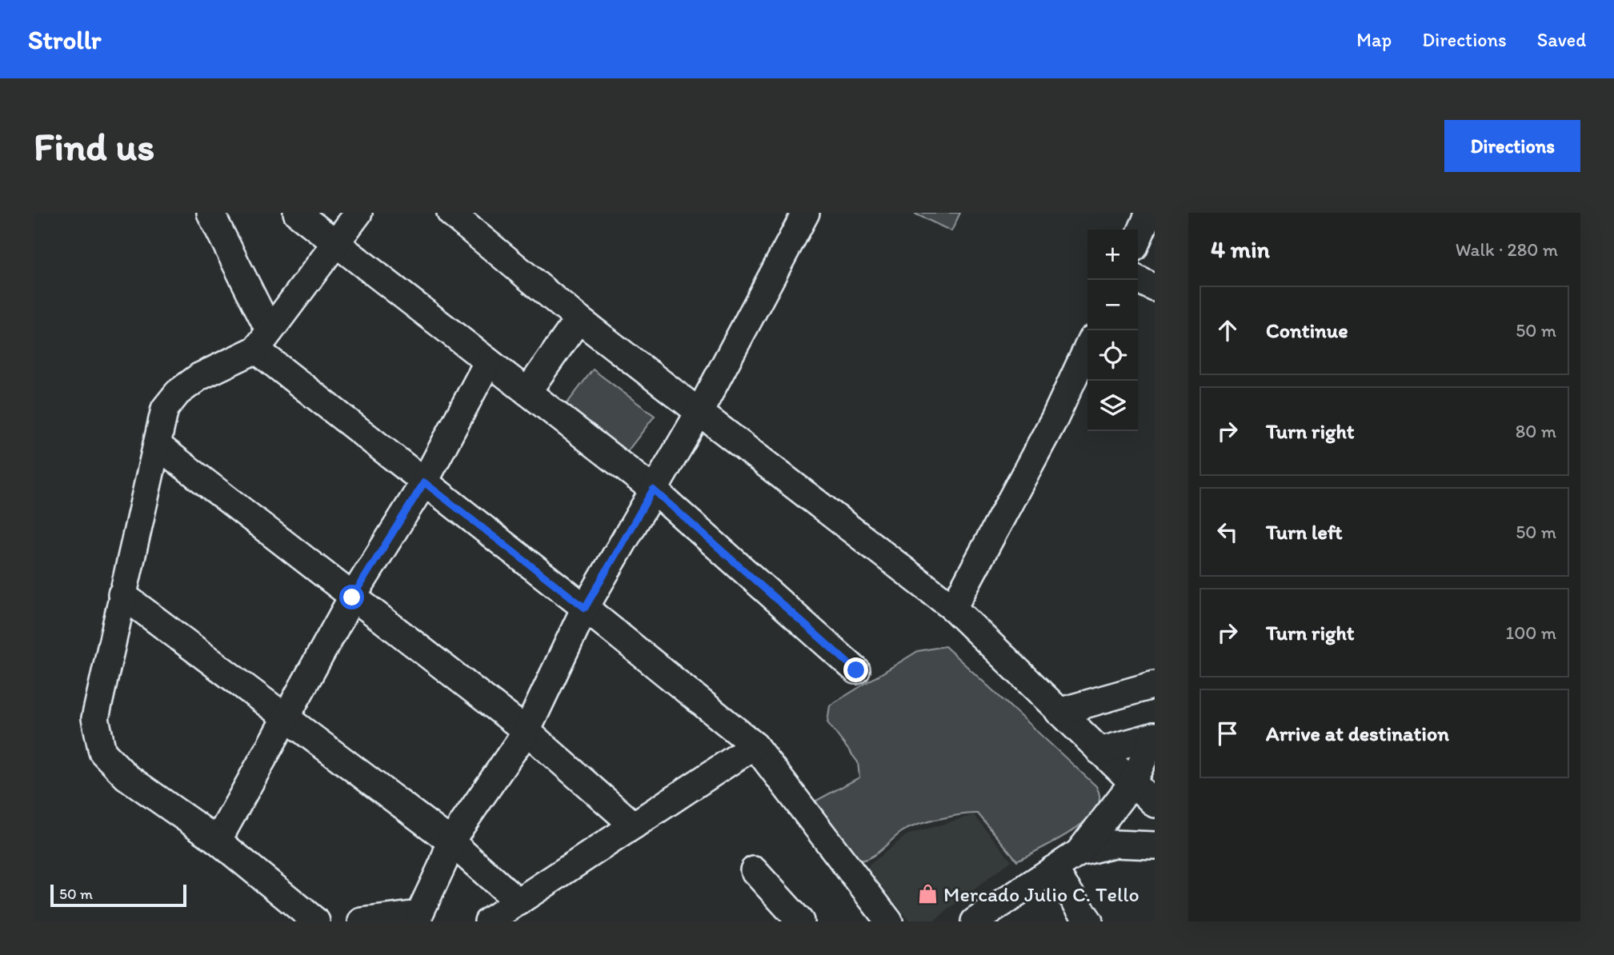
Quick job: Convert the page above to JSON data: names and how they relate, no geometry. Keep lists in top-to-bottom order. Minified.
{"places":{"shop":["Mercado Julio C. Tello"]},"scale_bar":"50 m","page":{"header":"Strollr","nav":["Map","Directions","Saved"],"buttons":"Directions","title":"Find us","heading":["4 min","Walk · 280 m"],"map_buttons":["+","−"],"list":[["Continue","50 m"],["Turn right","80 m"],["Turn left","50 m"],["Turn right","100 m"],"Arrive at destination"],"scale":"50 m"}}
